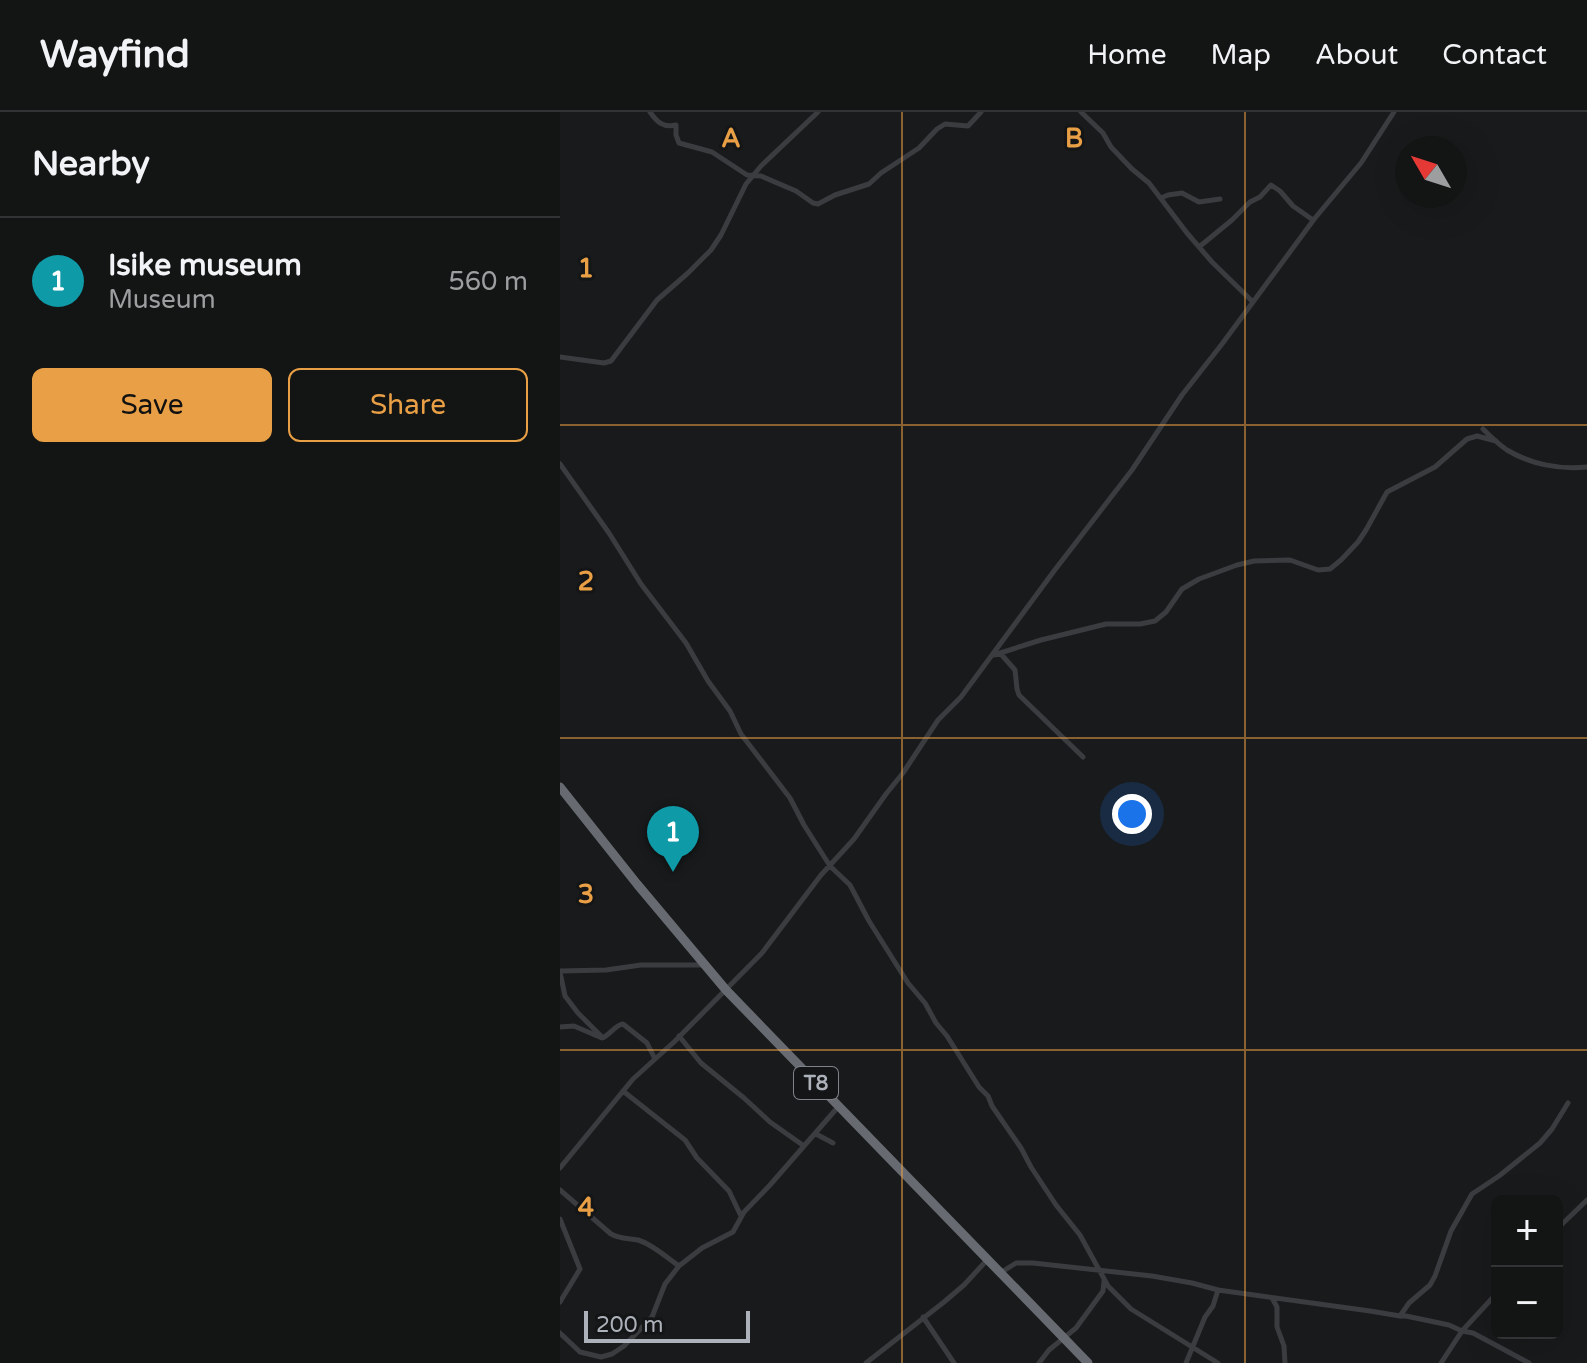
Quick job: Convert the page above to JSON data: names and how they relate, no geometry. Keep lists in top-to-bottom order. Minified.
{"streets":{"highway":["T8"]},"scale_bar":"200 m","north":"top left","page":{"header":"Wayfind","nav":["Home","Map","About","Contact"],"heading":"Nearby","list":[{"mark":"1","name":"Isike museum","note":"Museum","value":"560 m"}],"buttons":["Save","Share"],"pins":"1","map_buttons":["+","−"],"scale":"200 m"},"grid":{"columns":["A","B"],"rows":["1","2","3","4"]}}
